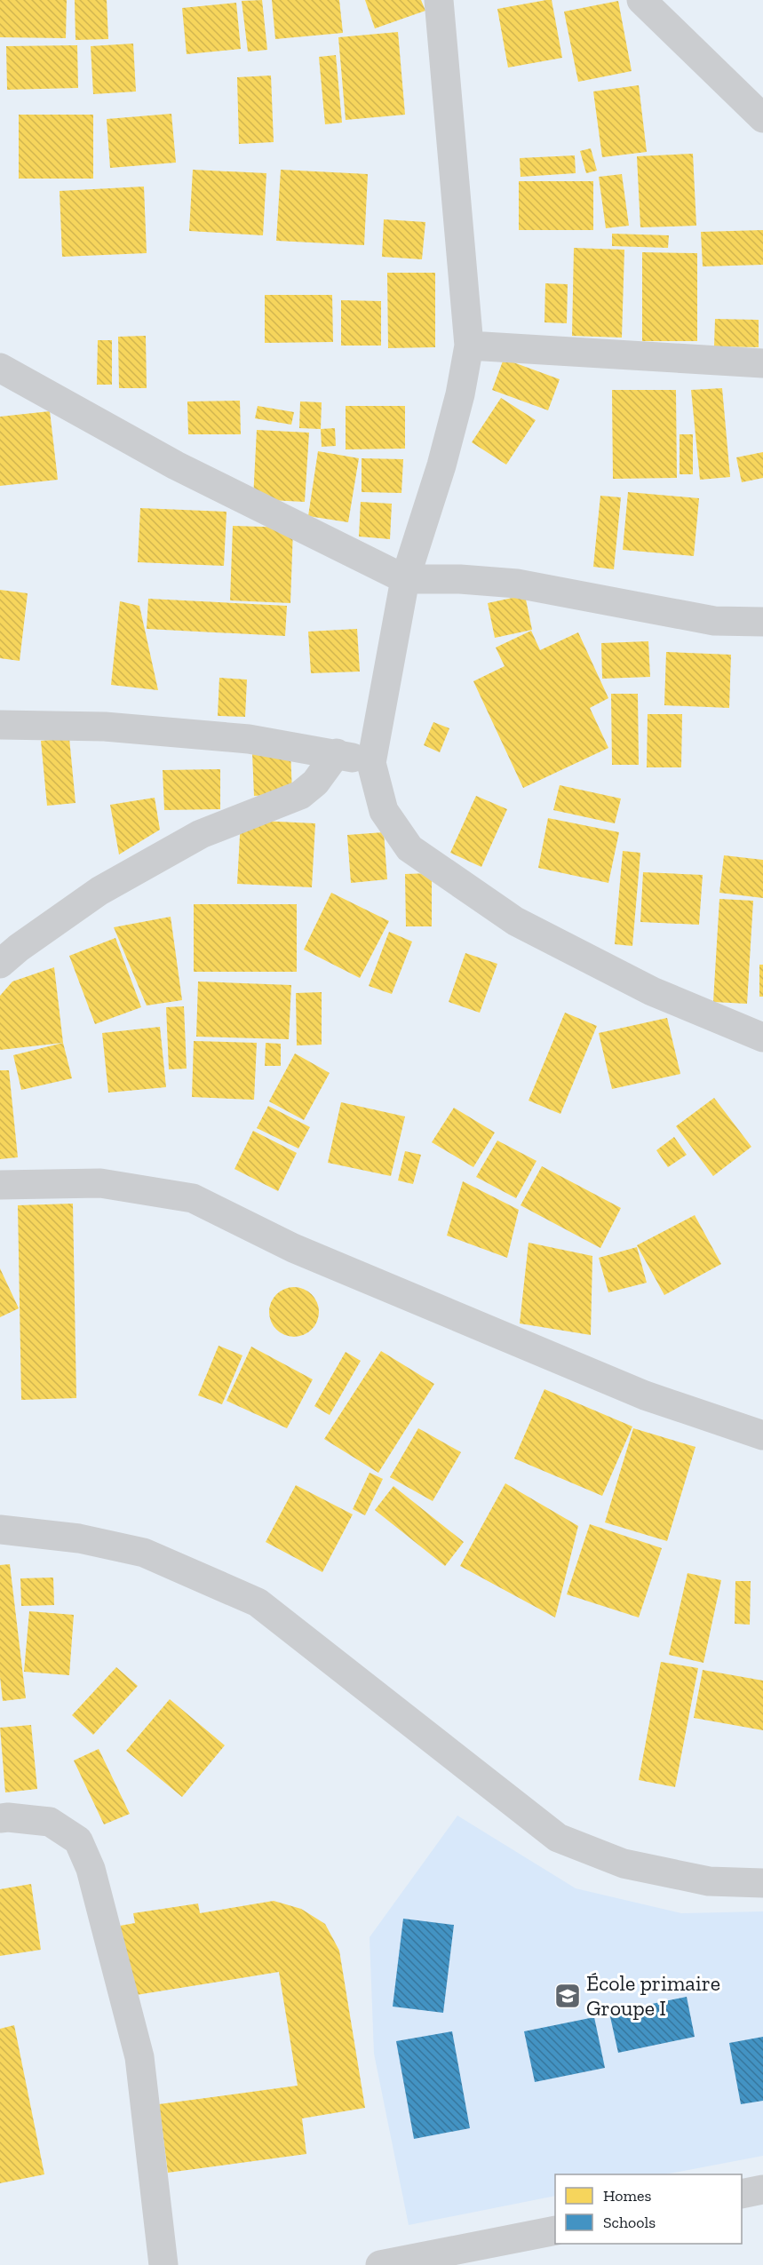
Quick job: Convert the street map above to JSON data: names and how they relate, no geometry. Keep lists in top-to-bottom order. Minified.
{"places":{"school or university":["École primaire Groupe I"]},"legend":["Homes","Schools"]}
